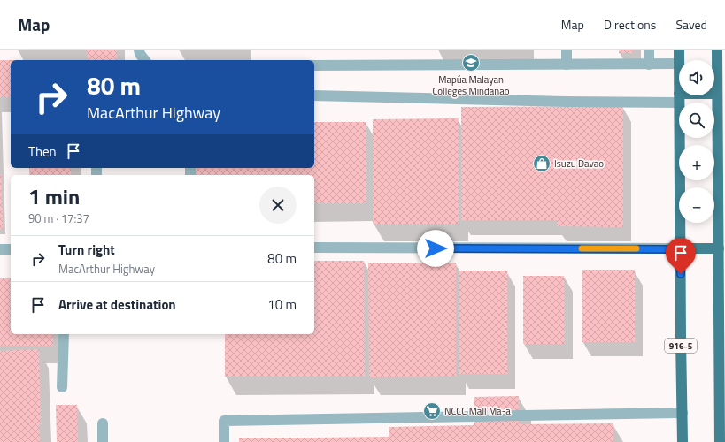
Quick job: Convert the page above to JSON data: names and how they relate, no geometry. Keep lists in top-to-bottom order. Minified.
{"streets":{"main road":["916-5"]},"places":{"school or university":["Mapúa Malayan Colleges Mindanao"],"shop":["Isuzu Davao"],"supermarket":["NCCC Mall Ma-a"]},"page":{"header":"Map","nav":["Map","Directions","Saved"],"map_buttons":["+","−"],"turn":["80 m","MacArthur Highway"],"then":"Then","heading":["1 min","90 m · 17:37"],"list":[{"name":"Turn right","note":"MacArthur Highway","value":"80 m"},{"name":"Arrive at destination","value":"10 m"}]}}
